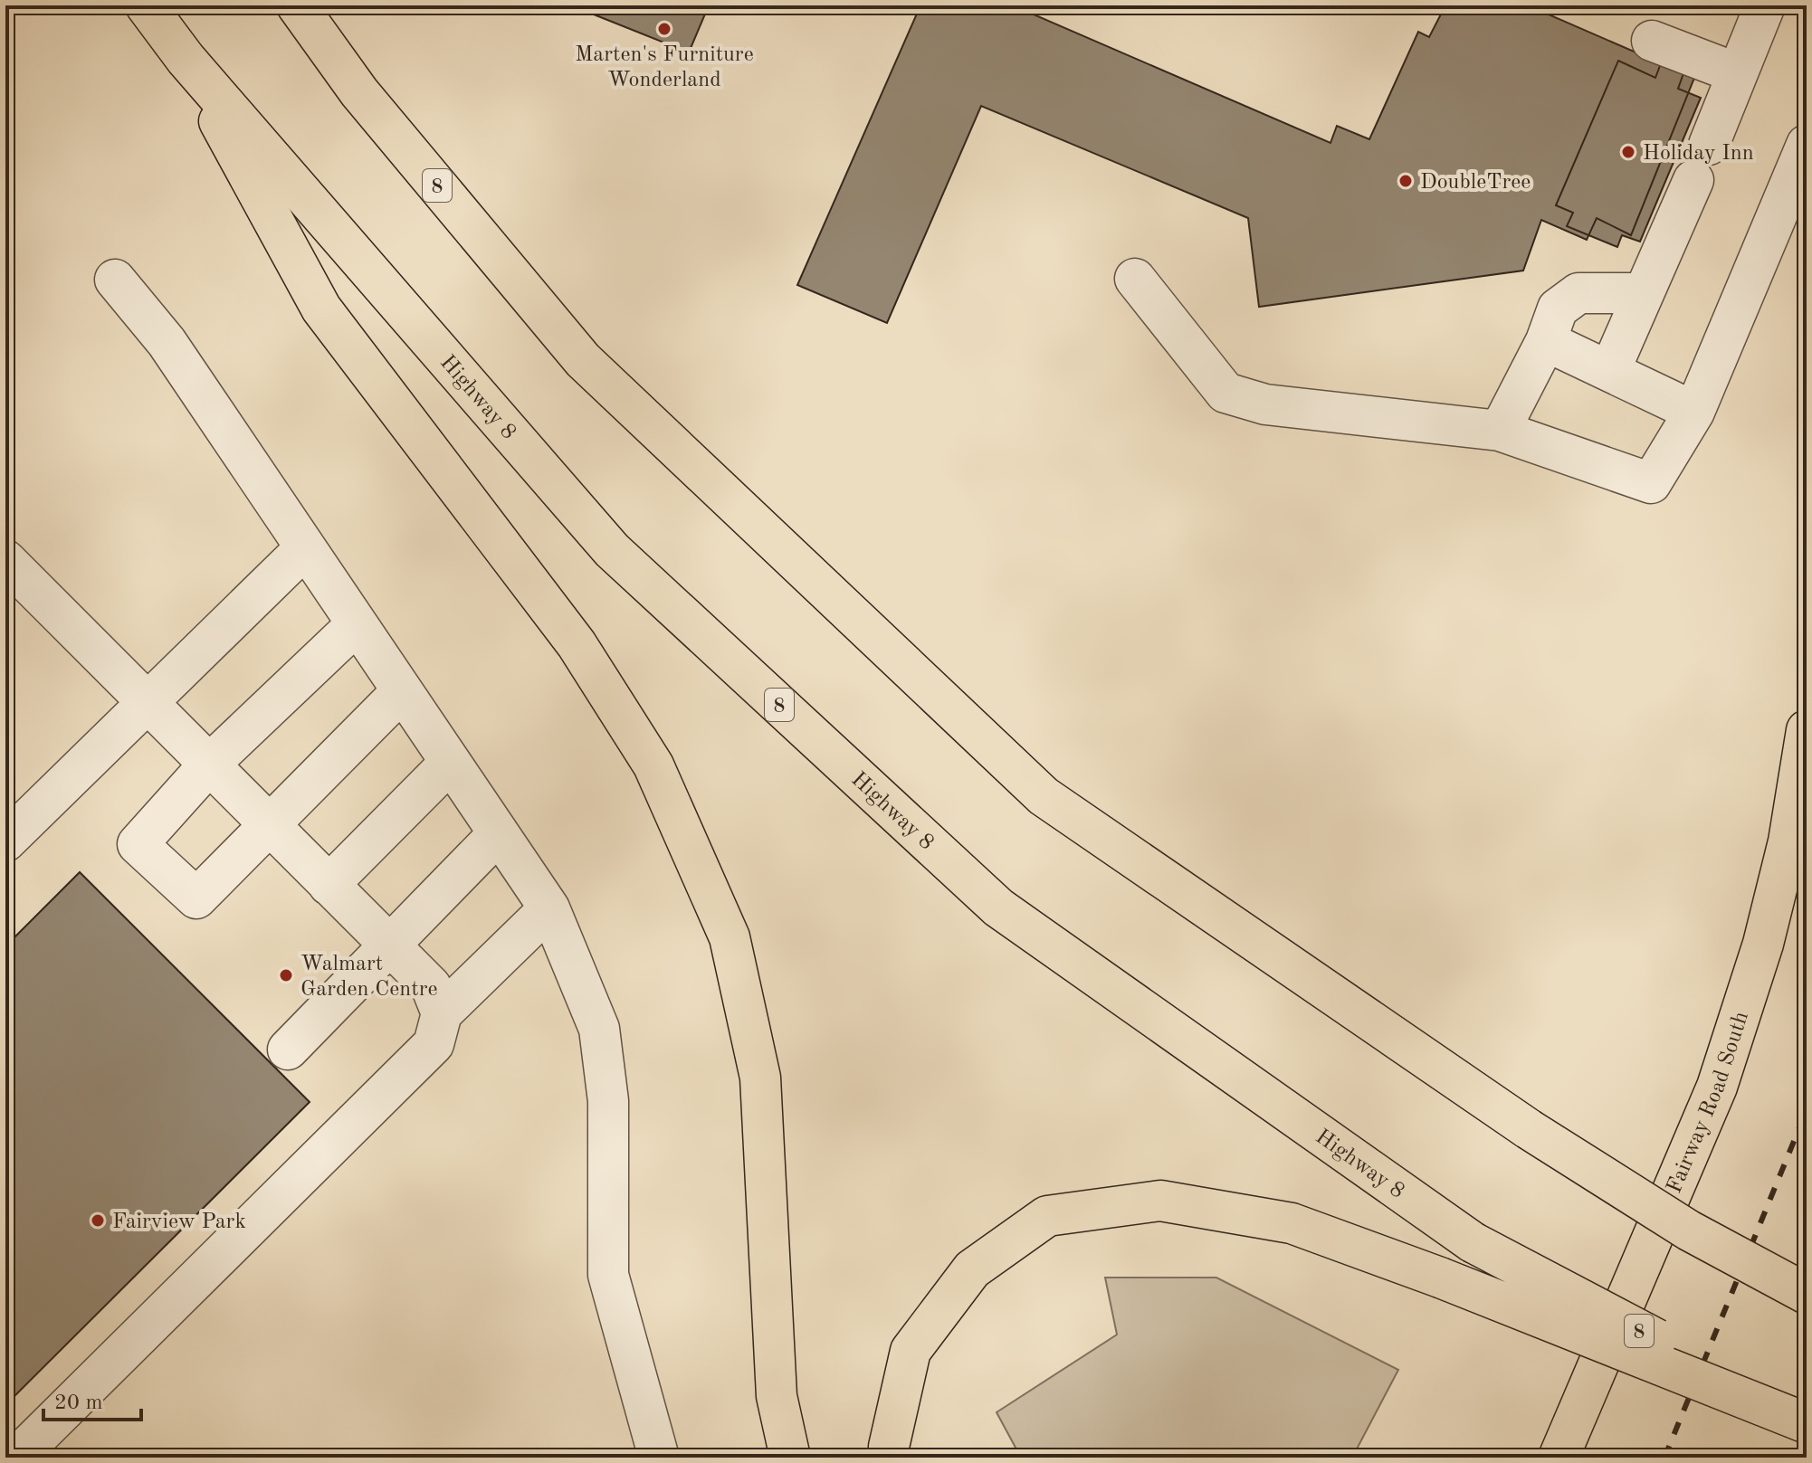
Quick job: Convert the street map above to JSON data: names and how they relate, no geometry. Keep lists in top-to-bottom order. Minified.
{"streets":{"main road":["8","Highway 8","Fairway Road South"]},"places":["Marten's Furniture Wonderland","Holiday Inn","DoubleTree","Walmart Garden Centre","Fairview Park"],"scale_bar":"20 m"}
